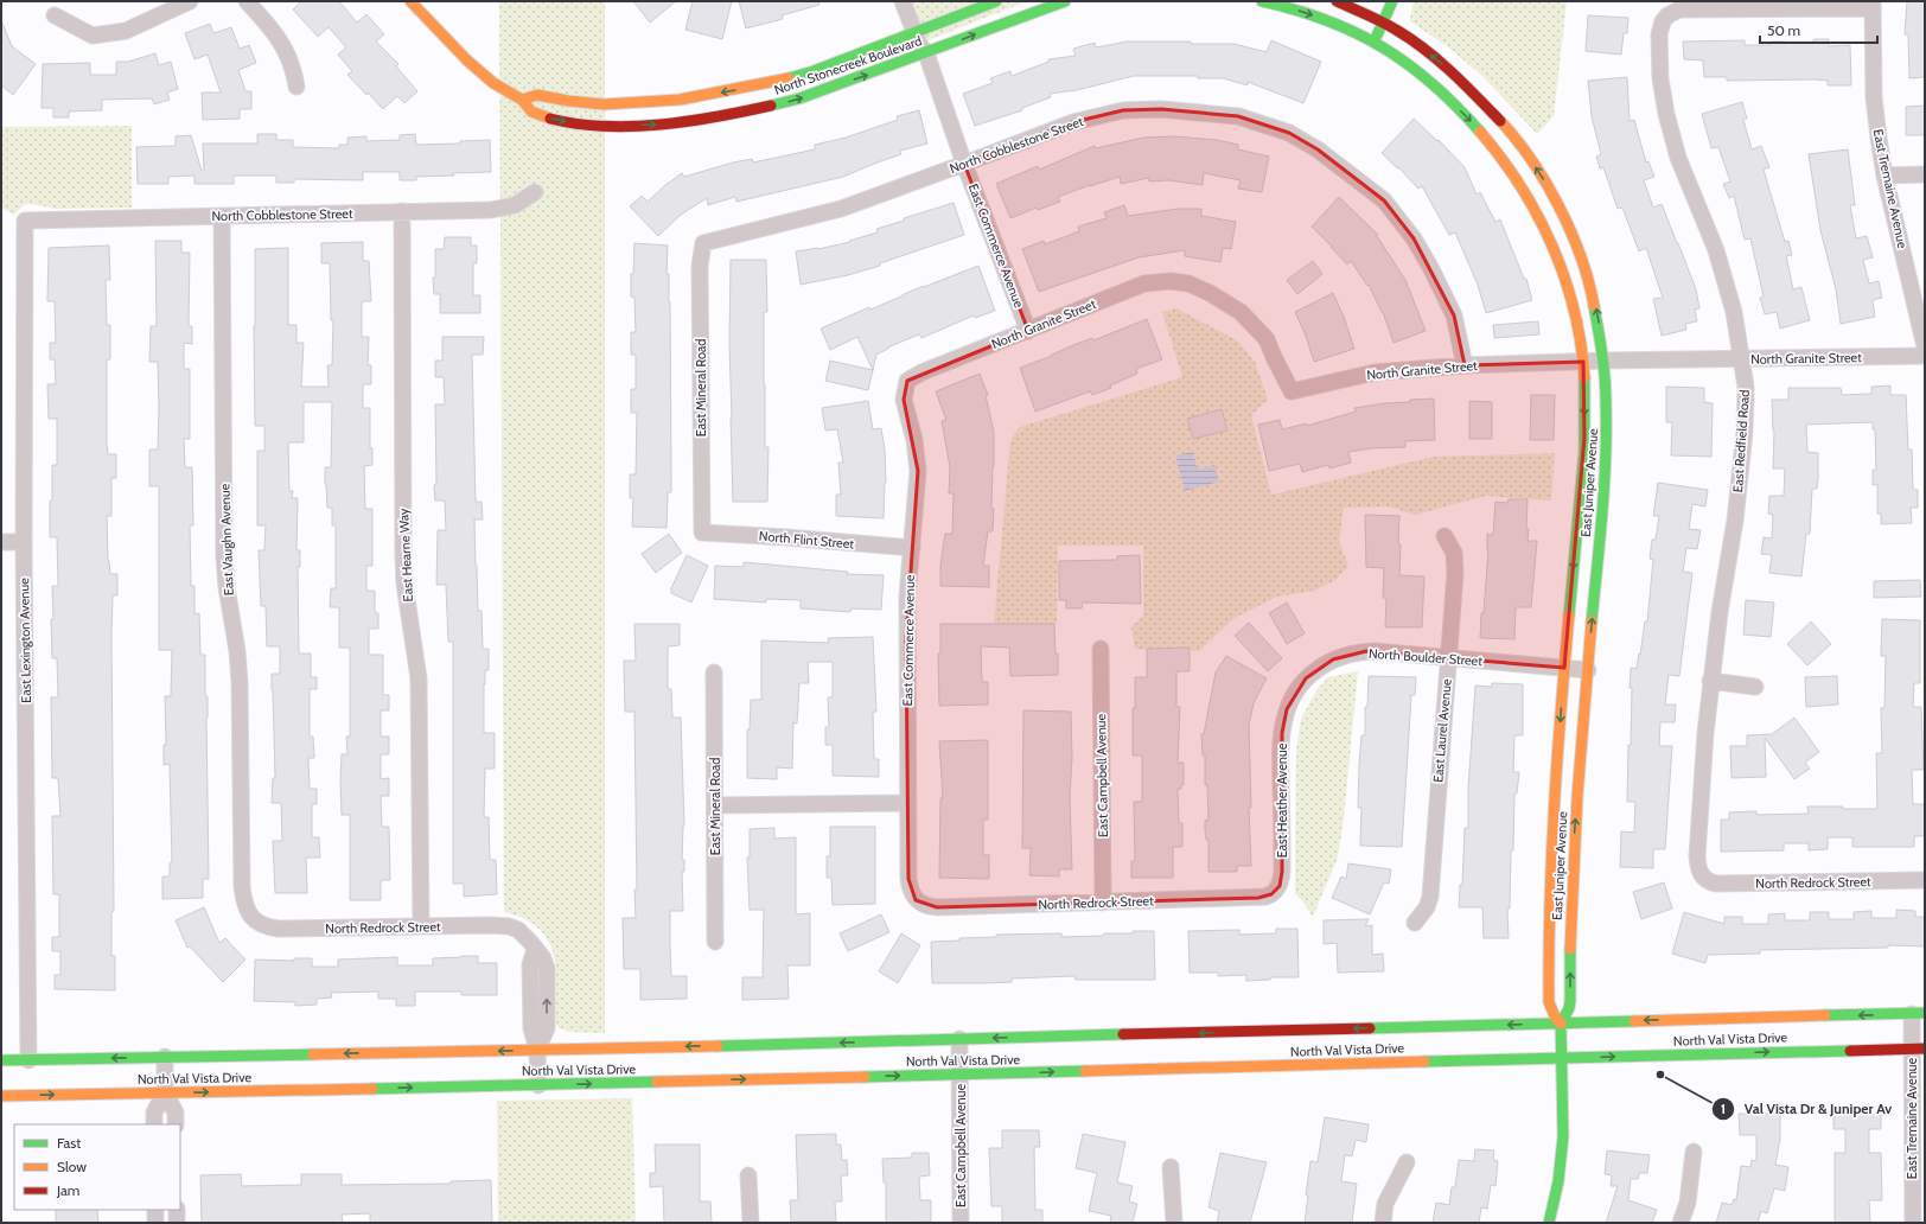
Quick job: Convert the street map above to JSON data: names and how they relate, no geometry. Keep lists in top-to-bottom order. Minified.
{"streets":{"main road":["North Stonecreek Boulevard","East Juniper Avenue","North Val Vista Drive"],"street":["North Cobblestone Street","East Tremaine Avenue","East Commerce Avenue","North Granite Street","East Mineral Road","East Redfield Road","East Vaughn Avenue","North Flint Street","East Hearne Way","East Lexington Avenue","North Boulder Street","East Laurel Avenue","East Campbell Avenue","East Heather Avenue","North Redrock Street"]},"crossings":[["North Stonecreek Boulevard","East Commerce Avenue"],["North Cobblestone Street","East Commerce Avenue"],["North Cobblestone Street","North Granite Street"],["North Cobblestone Street","East Mineral Road"],["North Cobblestone Street","East Vaughn Avenue"],["North Cobblestone Street","East Hearne Way"],["North Cobblestone Street","East Lexington Avenue"],["East Tremaine Avenue","East Redfield Road"],["East Tremaine Avenue","North Val Vista Drive"],["East Commerce Avenue","North Granite Street"],["East Commerce Avenue","North Flint Street"],["East Commerce Avenue","North Redrock Street"],["North Granite Street","East Redfield Road"],["North Granite Street","East Juniper Avenue"],["East Mineral Road","North Flint Street"],["East Redfield Road","North Redrock Street"],["East Juniper Avenue","North Boulder Street"],["East Juniper Avenue","North Val Vista Drive"],["East Vaughn Avenue","North Redrock Street"],["East Hearne Way","North Redrock Street"],["East Lexington Avenue","North Val Vista Drive"],["North Boulder Street","East Laurel Avenue"],["North Boulder Street","East Heather Avenue"],["East Campbell Avenue","North Redrock Street"],["East Campbell Avenue","North Val Vista Drive"],["East Heather Avenue","North Redrock Street"],["North Redrock Street","North Val Vista Drive"]],"places":["Val Vista Dr & Juniper Av"],"legend":["Fast","Slow","Jam"],"scale_bar":"50 m"}
